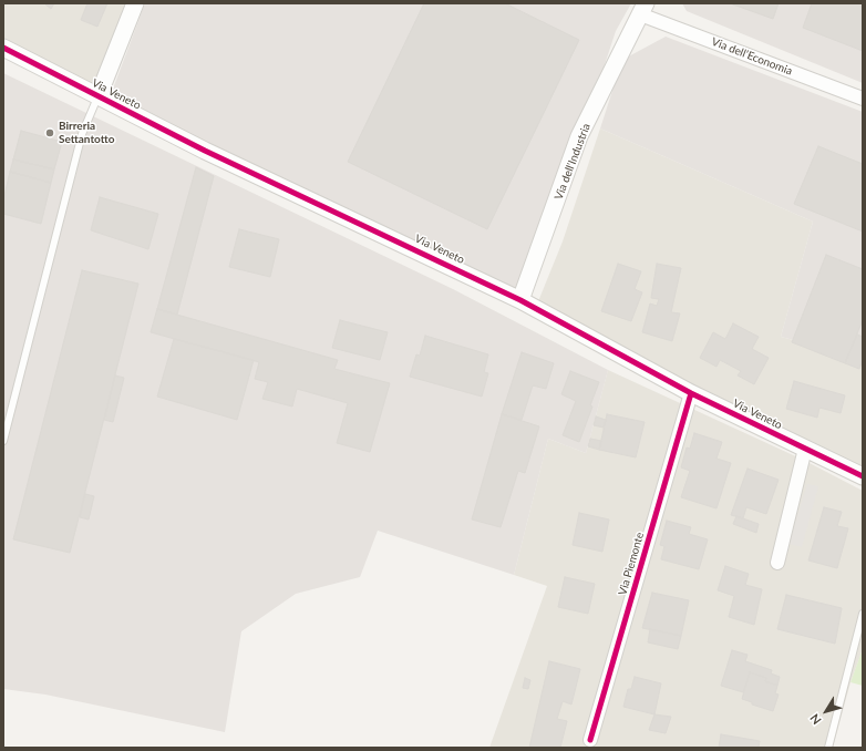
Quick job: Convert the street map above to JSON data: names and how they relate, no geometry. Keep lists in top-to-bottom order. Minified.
{"streets":{"street":["Via dell'Economia","Via Veneto","Via dell'Industria","Via Piemonte"]},"crossings":[["Via dell'Economia","Via dell'Industria"],["Via Veneto","Via dell'Industria"],["Via Veneto","Via Piemonte"]],"places":["Birreria Settantotto"],"north":"bottom left"}
